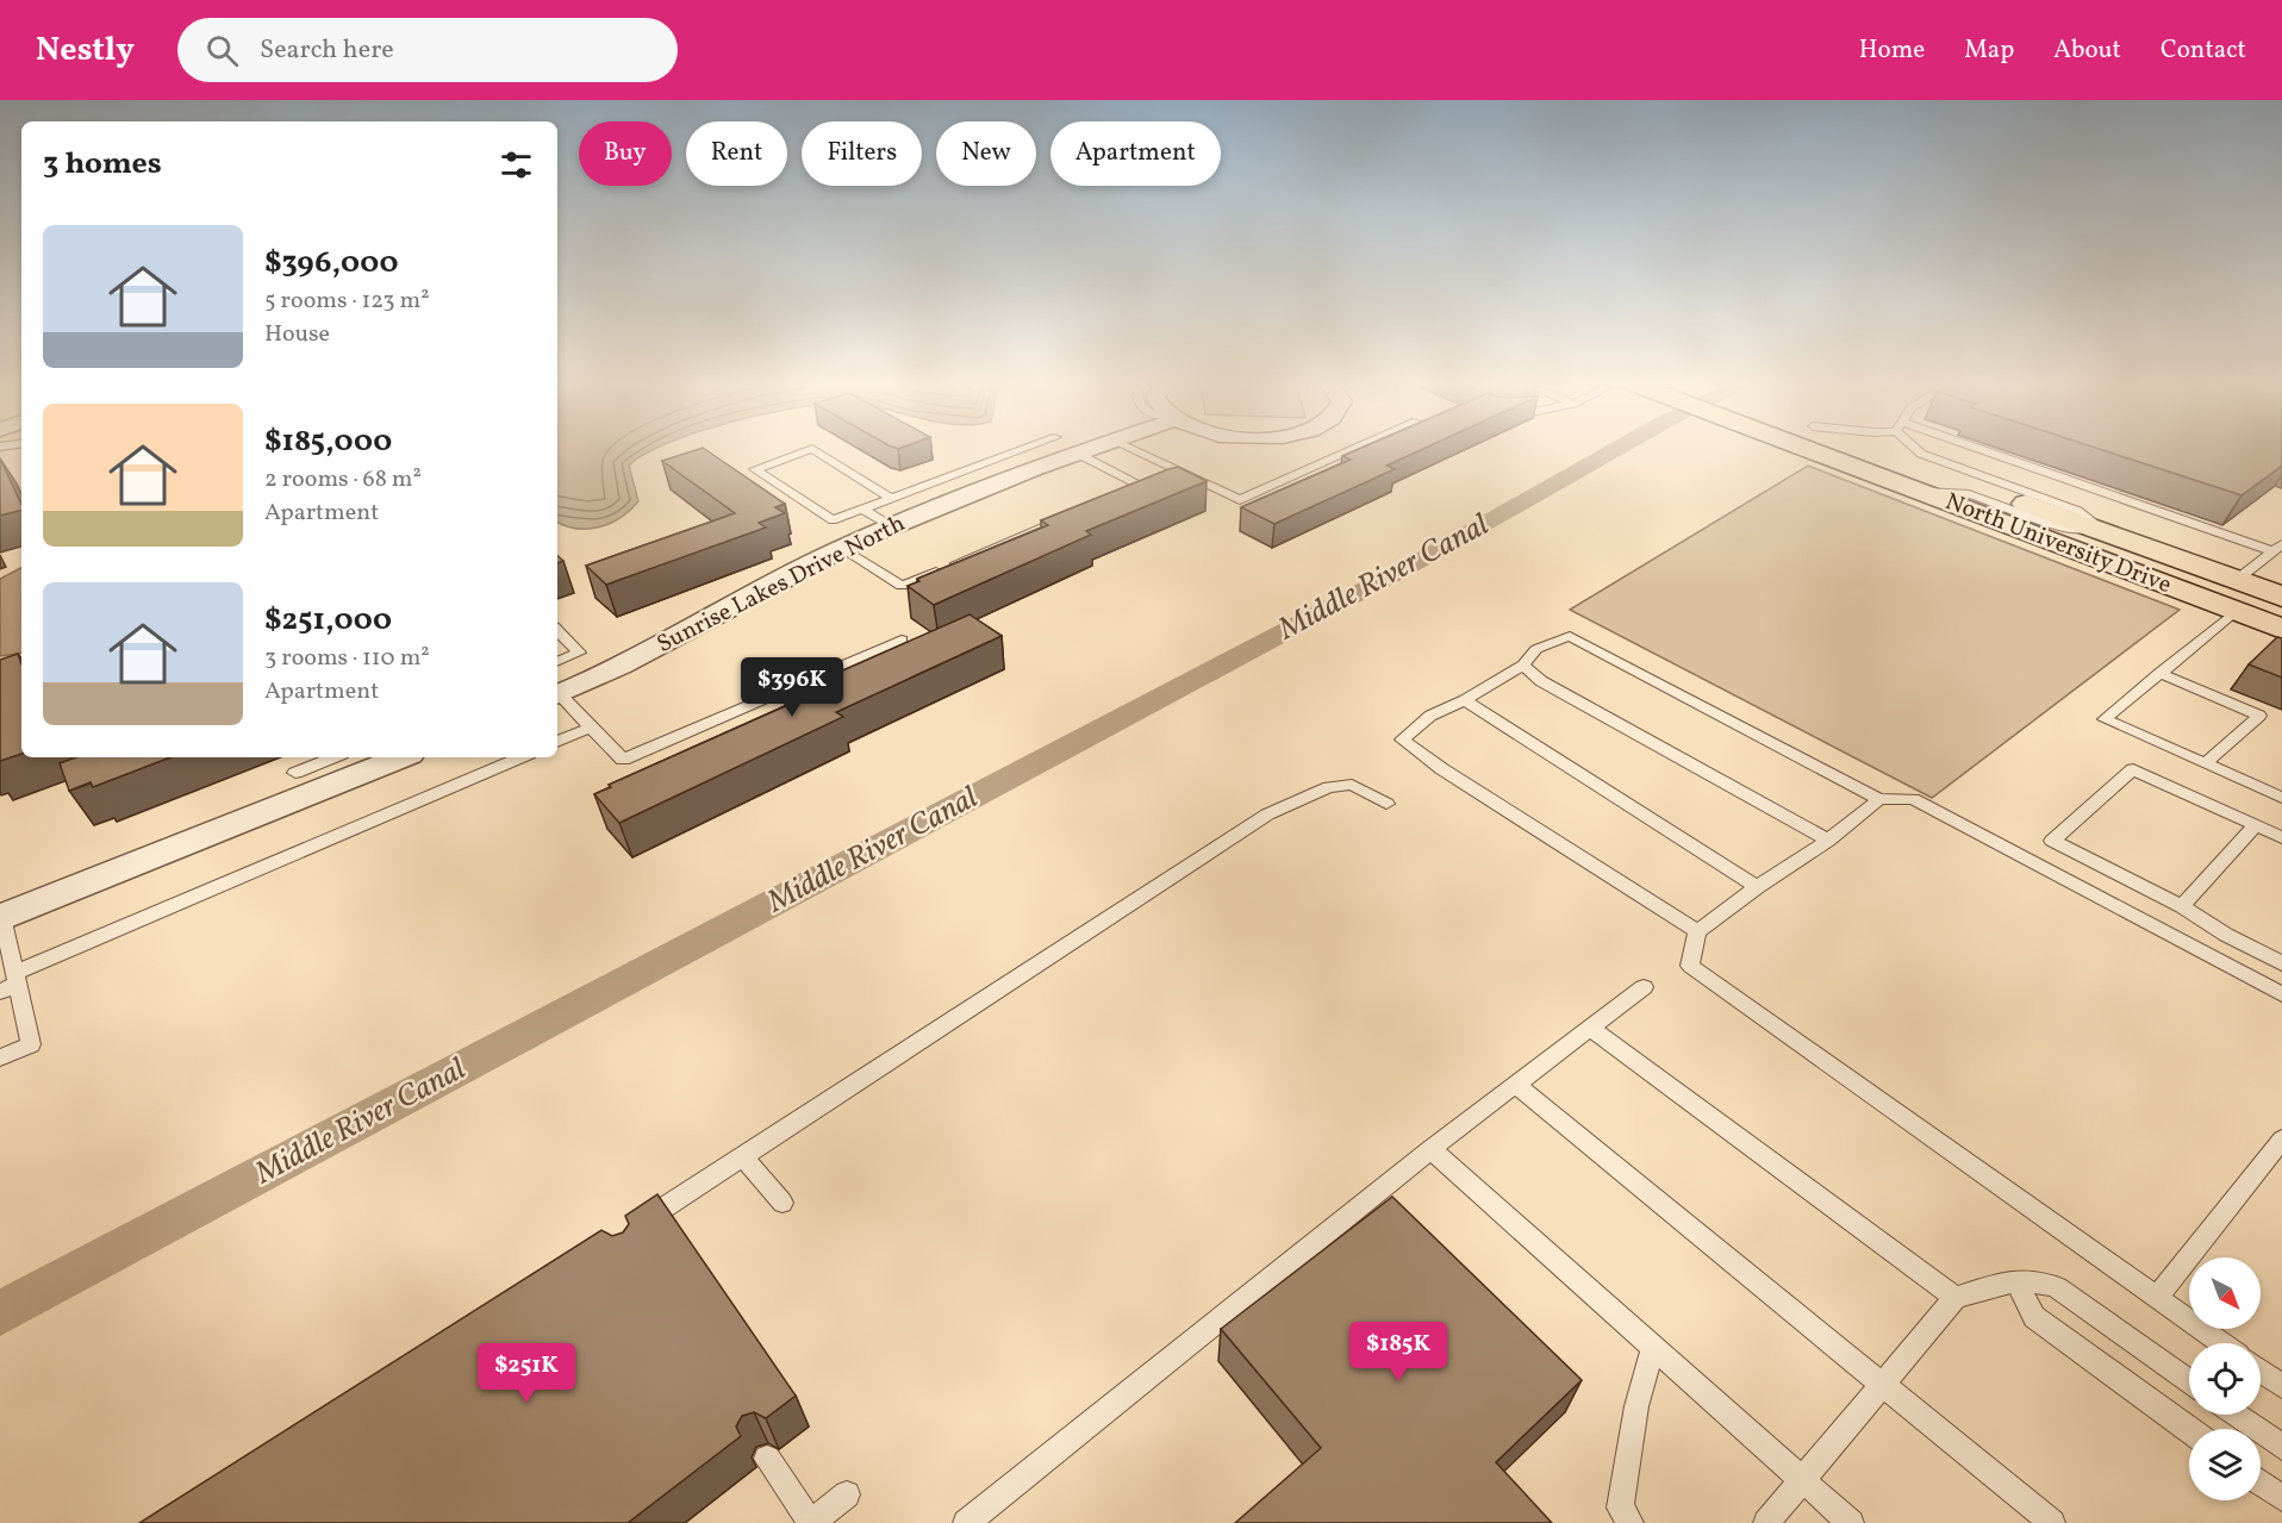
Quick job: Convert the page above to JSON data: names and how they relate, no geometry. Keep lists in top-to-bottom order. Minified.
{"streets":{"main road":["North University Drive"],"street":["Sunrise Lakes Drive North"]},"water":["Middle River Canal"],"north":"bottom right","page":{"header":"Nestly","search":"Search here","nav":["Home","Map","About","Contact"],"chip":["Buy","Rent","Filters","New","Apartment"],"heading":"3 homes","list":[{"name":"$396,000","note":"5 rooms · 123 m² · House"},{"name":"$185,000","note":"2 rooms · 68 m² · Apartment"},{"name":"$251,000","note":"3 rooms · 110 m² · Apartment"}],"price":["$396K","$185K","$251K"]}}
